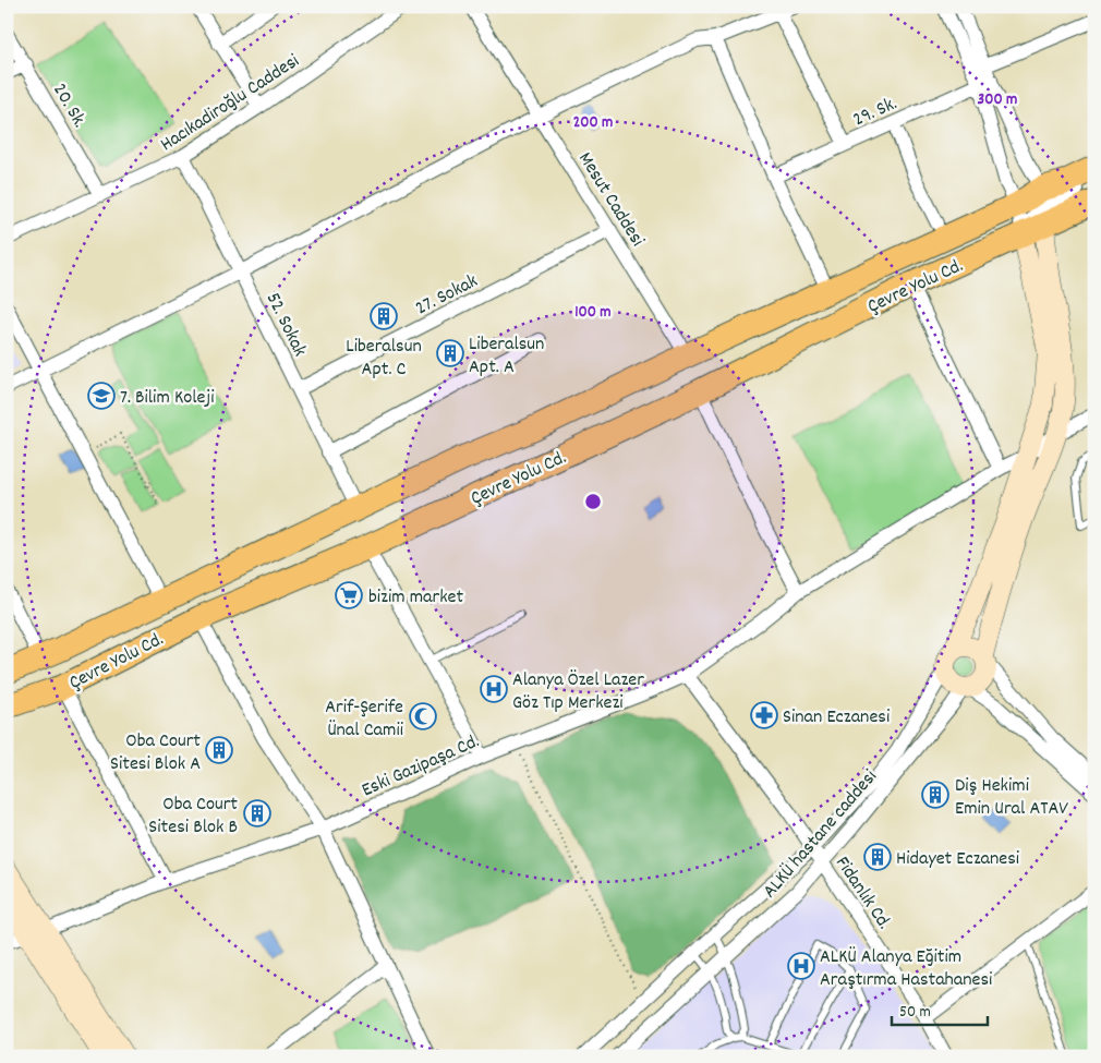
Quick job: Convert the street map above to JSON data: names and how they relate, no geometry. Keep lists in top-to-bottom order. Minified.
{"streets":{"highway":["Çevre Yolu Cd."],"street":["Hacıkadiroğlu Caddesi","20. Sk.","29. Sk.","Mesut Caddesi","27. Sokak","52. Sokak","Eski Gazipaşa Cd.","ALKÜ hastane caddesi","Fidanlık Cd."]},"crossings":[["Hacıkadiroğlu Caddesi","20. Sk."],["Hacıkadiroğlu Caddesi","52. Sokak"],["Mesut Caddesi","Çevre Yolu Cd."],["Mesut Caddesi","27. Sokak"],["Çevre Yolu Cd.","52. Sokak"],["27. Sokak","52. Sokak"],["Eski Gazipaşa Cd.","Fidanlık Cd."],["ALKÜ hastane caddesi","Fidanlık Cd."]],"places":{"building":["Liberalsun Apt. C","Liberalsun Apt. A","Oba Court Sitesi Blok A","Diş Hekimi Emin Ural ATAV","Oba Court Sitesi Blok B","Hidayet Eczanesi"],"school or university":["7. Bilim Koleji"],"supermarket":["bizim market"],"hospital":["Alanya Özel Lazer Göz Tıp Merkezi","ALKÜ Alanya Eğitim Araştırma Hastahanesi"],"pharmacy":["Sinan Eczanesi"],"mosque":["Arif-Şerife Ünal Camii"]},"scale_bar":"50 m","rings":["300 m","200 m","100 m"]}
